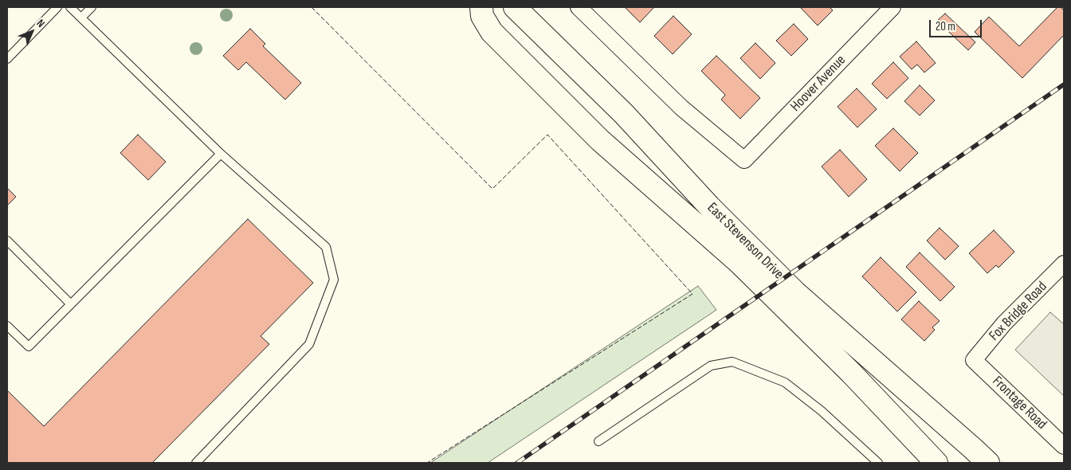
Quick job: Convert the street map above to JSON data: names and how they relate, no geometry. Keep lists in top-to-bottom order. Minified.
{"streets":{"main road":["East Stevenson Drive"],"street":["Hoover Avenue","Fox Bridge Road","Frontage Road"]},"crossings":[["Fox Bridge Road","Frontage Road"]],"scale_bar":"20 m","north":"top right"}
